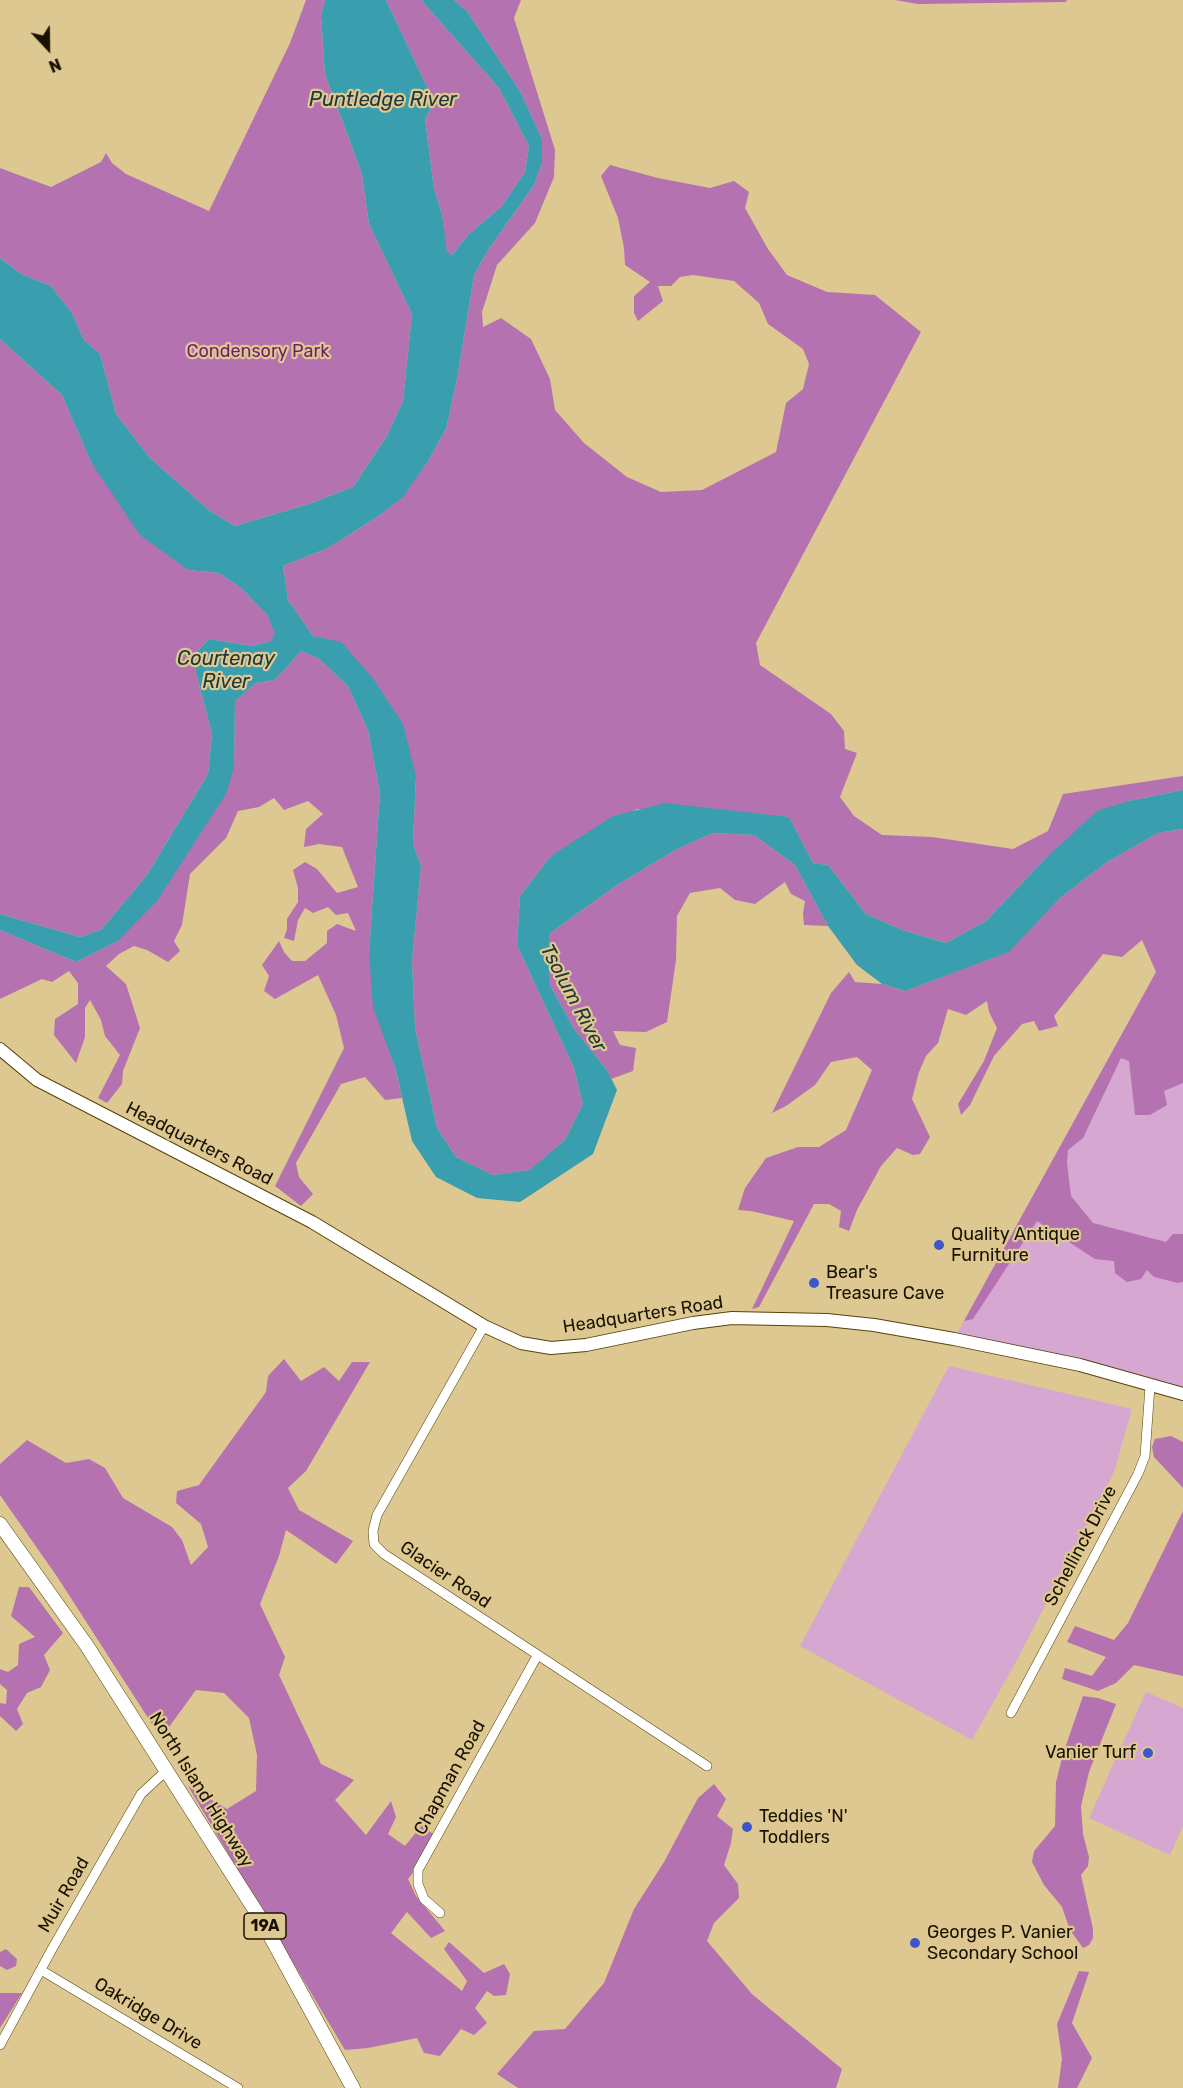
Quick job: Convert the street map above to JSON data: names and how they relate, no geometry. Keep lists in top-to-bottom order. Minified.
{"streets":{"main road":["Headquarters Road","North Island Highway","19A"],"street":["Schellinck Drive","Glacier Road","Chapman Road","Muir Road","Oakridge Drive"]},"crossings":[["Headquarters Road","Schellinck Drive"],["Headquarters Road","Glacier Road"],["Glacier Road","Chapman Road"],["North Island Highway","Muir Road"],["Muir Road","Oakridge Drive"]],"water":["Puntledge River","Courtenay River","Tsolum River"],"parks":["Condensory Park"],"places":["Quality Antique Furniture","Bear's Treasure Cave","Vanier Turf","Teddies 'N' Toddlers","Georges P. Vanier Secondary School"],"north":"bottom"}
